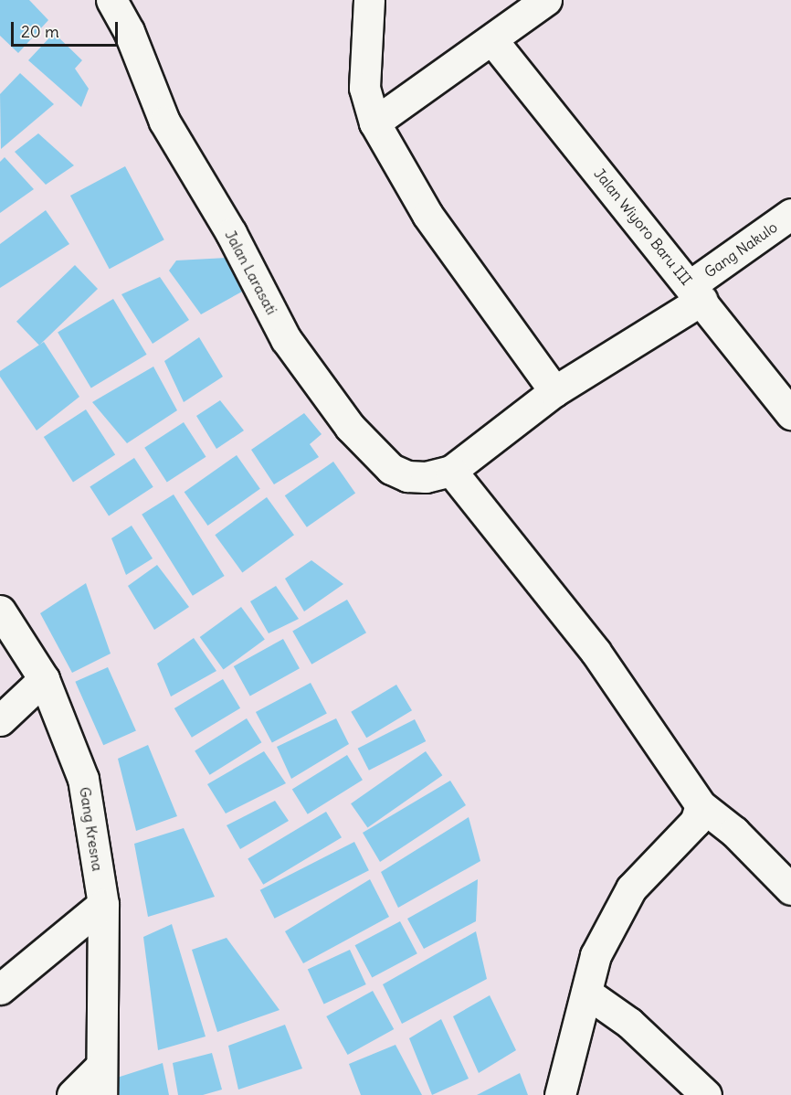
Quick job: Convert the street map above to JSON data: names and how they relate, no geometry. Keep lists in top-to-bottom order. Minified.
{"streets":{"street":["Jalan Wiyoro Baru III","Gang Nakulo","Jalan Larasati","Gang Kresna"]},"crossings":[["Jalan Wiyoro Baru III","Gang Nakulo"],["Gang Nakulo","Jalan Larasati"]],"scale_bar":"20 m"}
